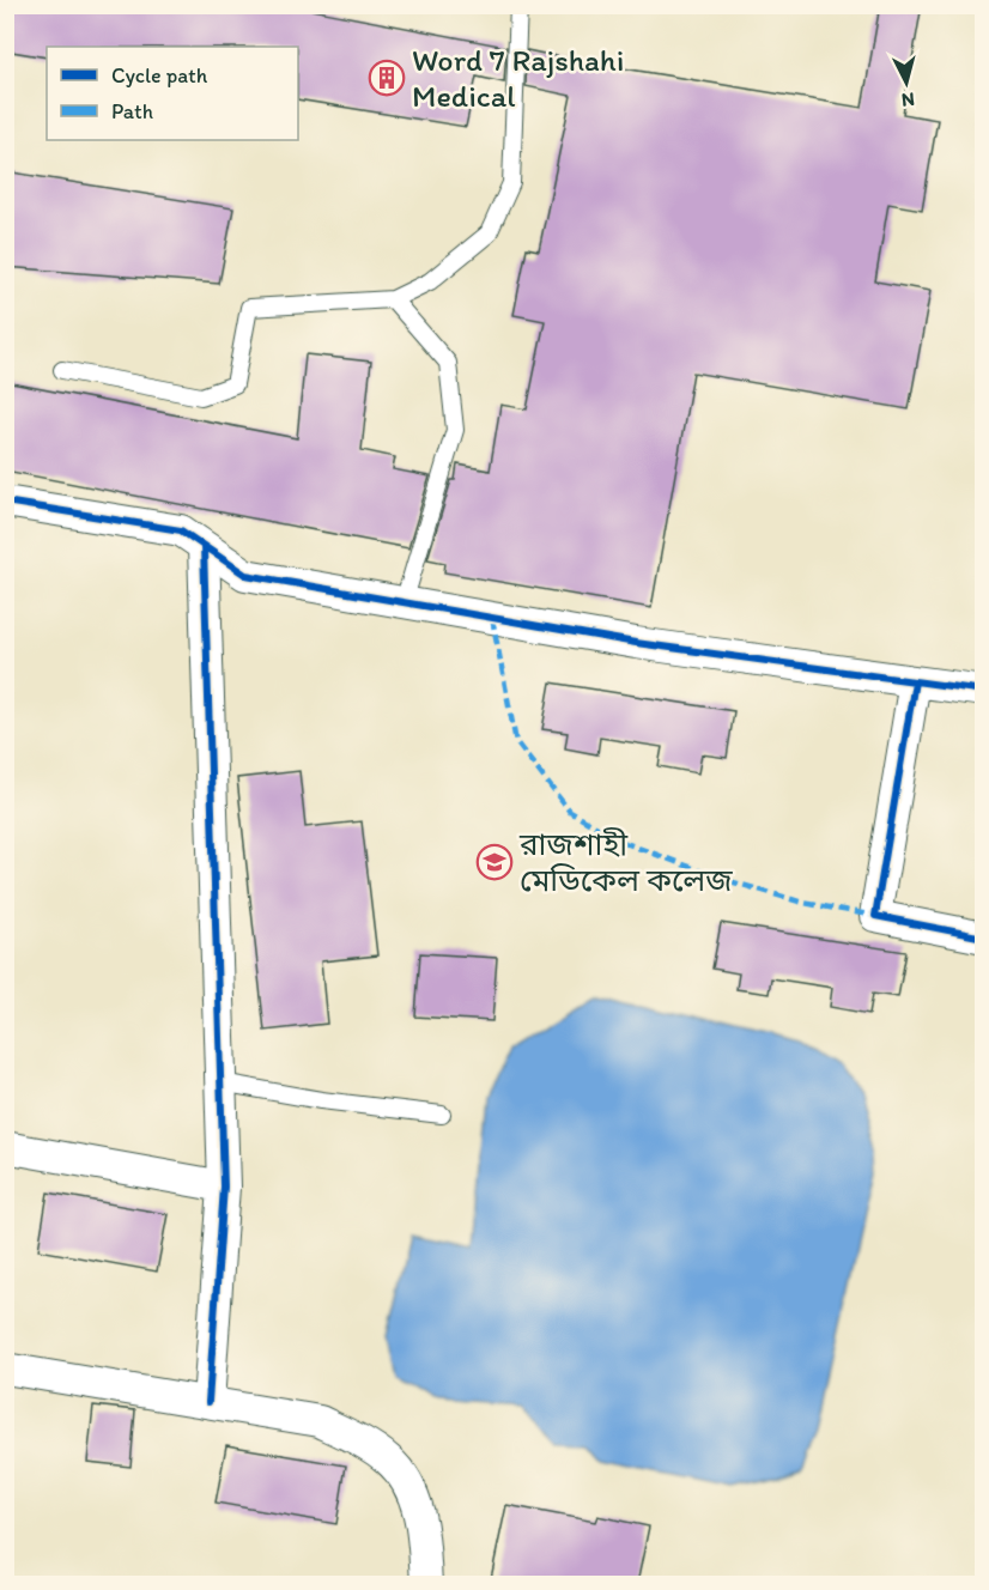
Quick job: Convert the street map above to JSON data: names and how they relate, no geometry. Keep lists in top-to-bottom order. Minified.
{"places":{"building":["Word 7 Rajshahi Medical"],"school or university":["রাজশাহী মেডিকেল কলেজ"]},"legend":["Cycle path","Path"],"north":"bottom"}
